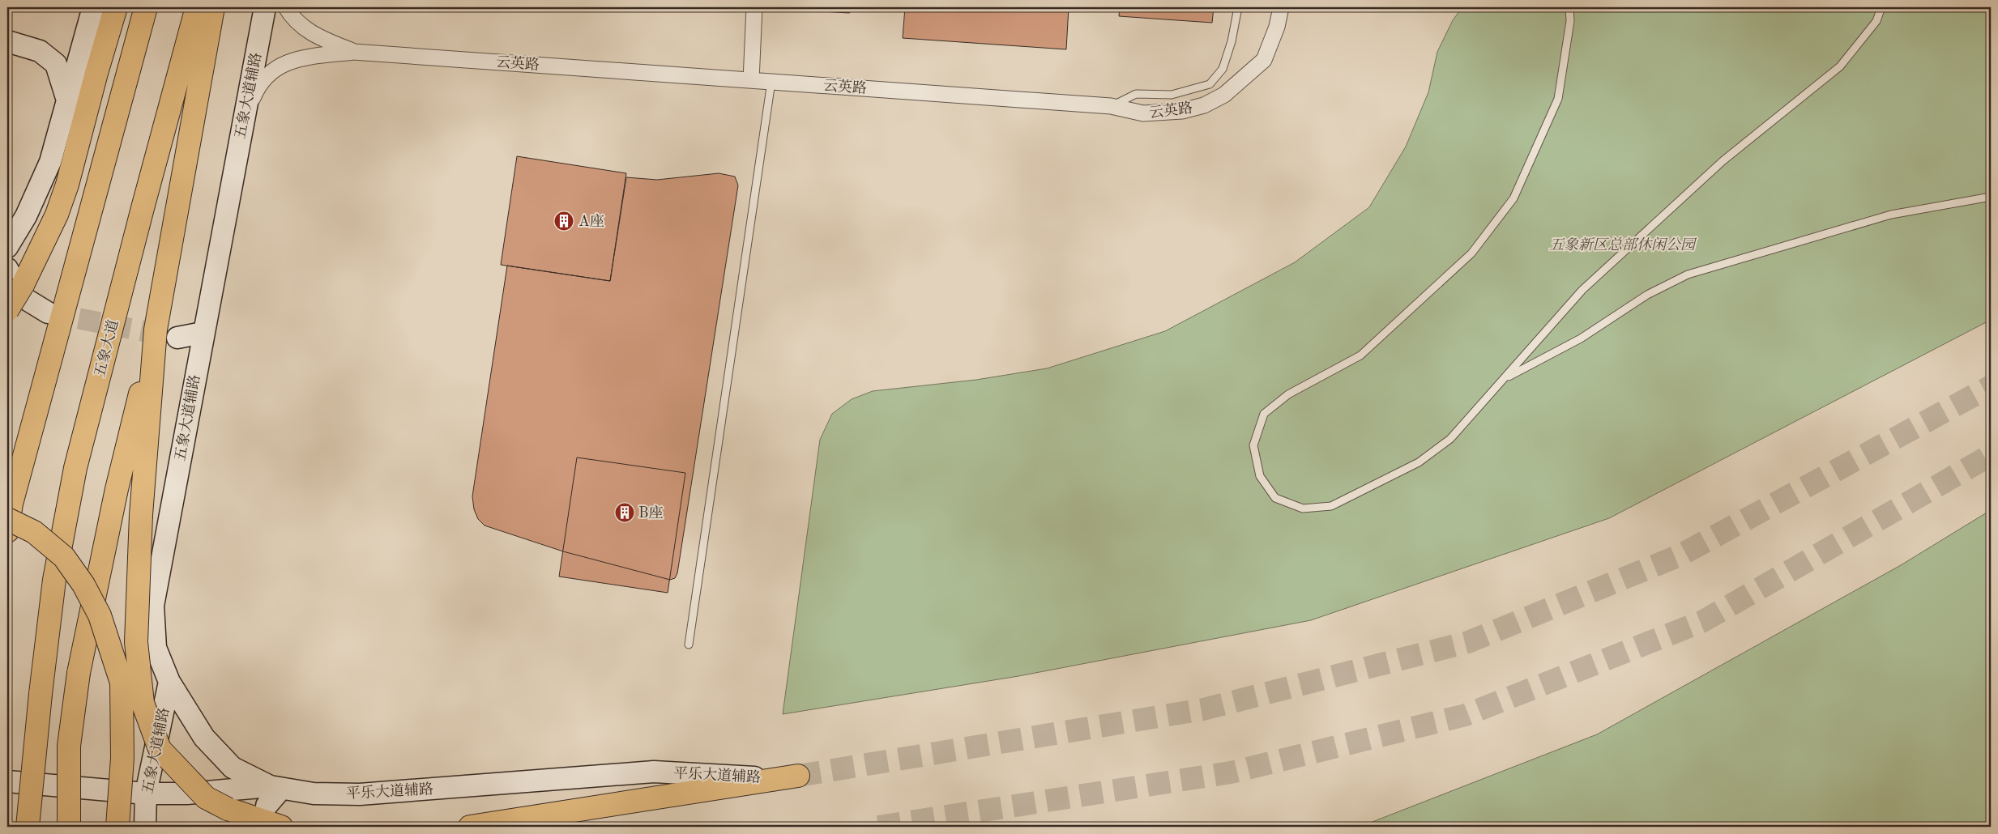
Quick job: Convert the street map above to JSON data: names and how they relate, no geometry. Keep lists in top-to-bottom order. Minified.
{"streets":{"main road":["五象大道"],"street":["云英路","五象大道辅路","平乐大道辅路"]},"crossings":[["五象大道辅路","平乐大道辅路"]],"parks":["五象新区总部休闲公园"],"places":{"building":["A座","B座"]}}
